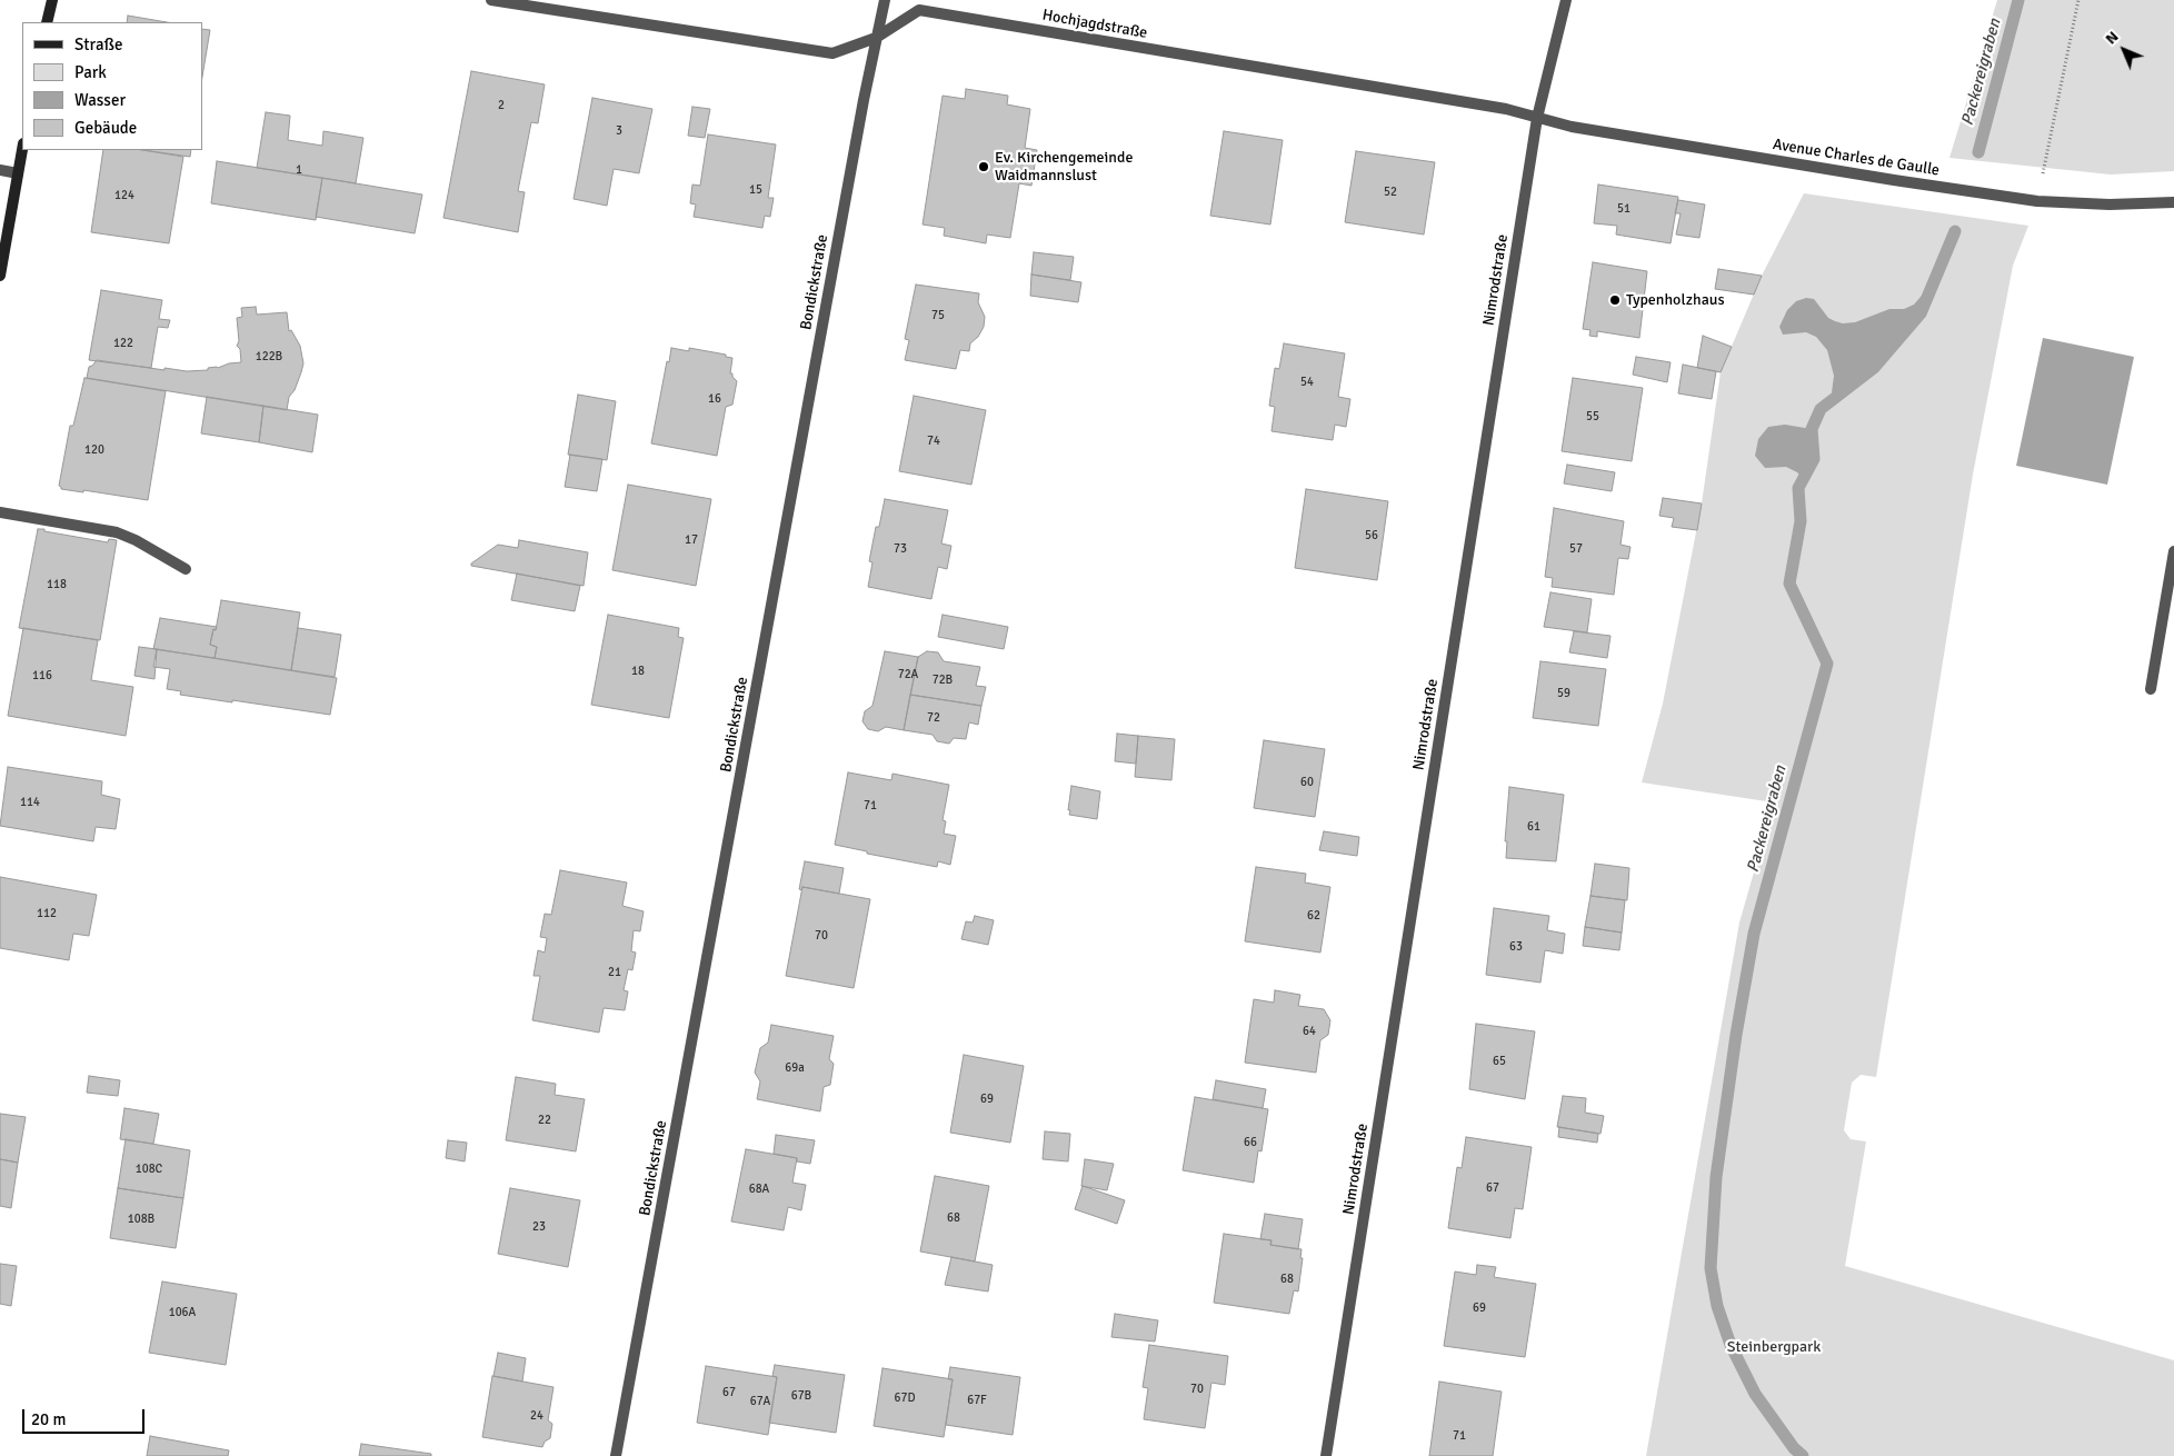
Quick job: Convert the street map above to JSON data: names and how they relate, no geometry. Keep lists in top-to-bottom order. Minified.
{"streets":{"street":["Hochjagdstraße","Avenue Charles de Gaulle","Nimrodstraße","Bondickstraße"]},"crossings":[["Hochjagdstraße","Avenue Charles de Gaulle"],["Hochjagdstraße","Nimrodstraße"],["Hochjagdstraße","Bondickstraße"],["Avenue Charles de Gaulle","Nimrodstraße"]],"water":["Packereigraben"],"parks":["Steinbergpark"],"places":["Ev. Kirchengemeinde Waidmannslust","Typenholzhaus"],"house_numbers":["2","3","1","15","52","124","51","75","122","122B","54","16","55","74","120","56","17","73","57","118","18","72A","116","72B","59","72","60","114","71","61","112","62","70","63","21","64","65","69a","69","22","66","108C","67","68A","68","108B","23","68","69","106A","70","67","67B","67D","67F","67A","24","71"],"legend":["Straße","Park","Wasser","Gebäude"],"scale_bar":"20 m","north":"top left"}
